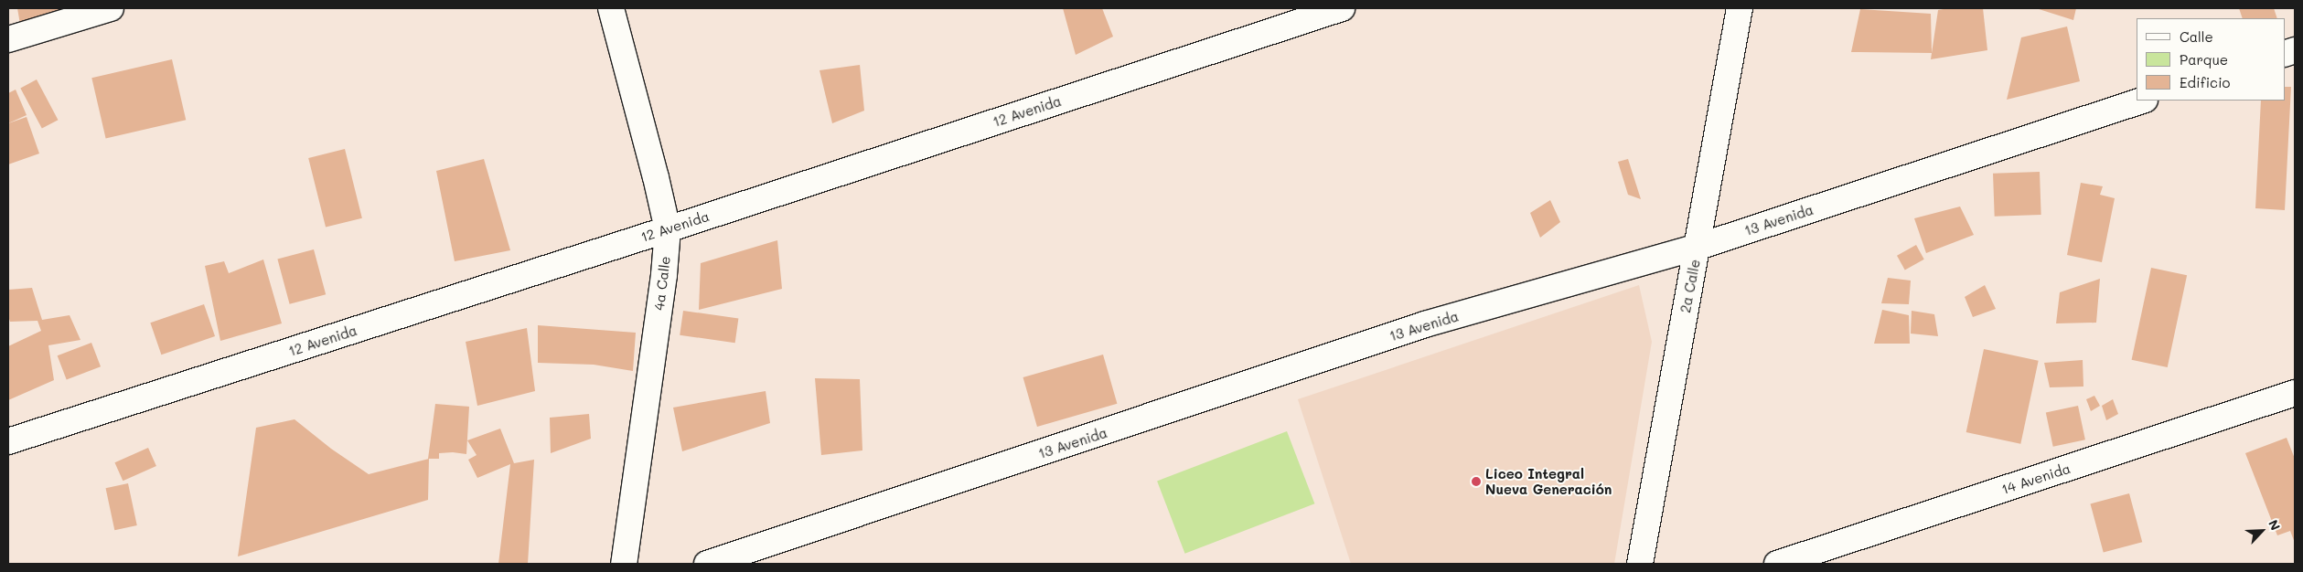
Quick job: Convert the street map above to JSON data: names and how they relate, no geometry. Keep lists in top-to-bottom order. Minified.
{"streets":{"street":["12 Avenida","13 Avenida","4a Calle","2a Calle","14 Avenida"]},"crossings":[["12 Avenida","4a Calle"],["13 Avenida","2a Calle"]],"places":["Liceo Integral Nueva Generación"],"legend":["Calle","Parque","Edificio"],"north":"top right"}
